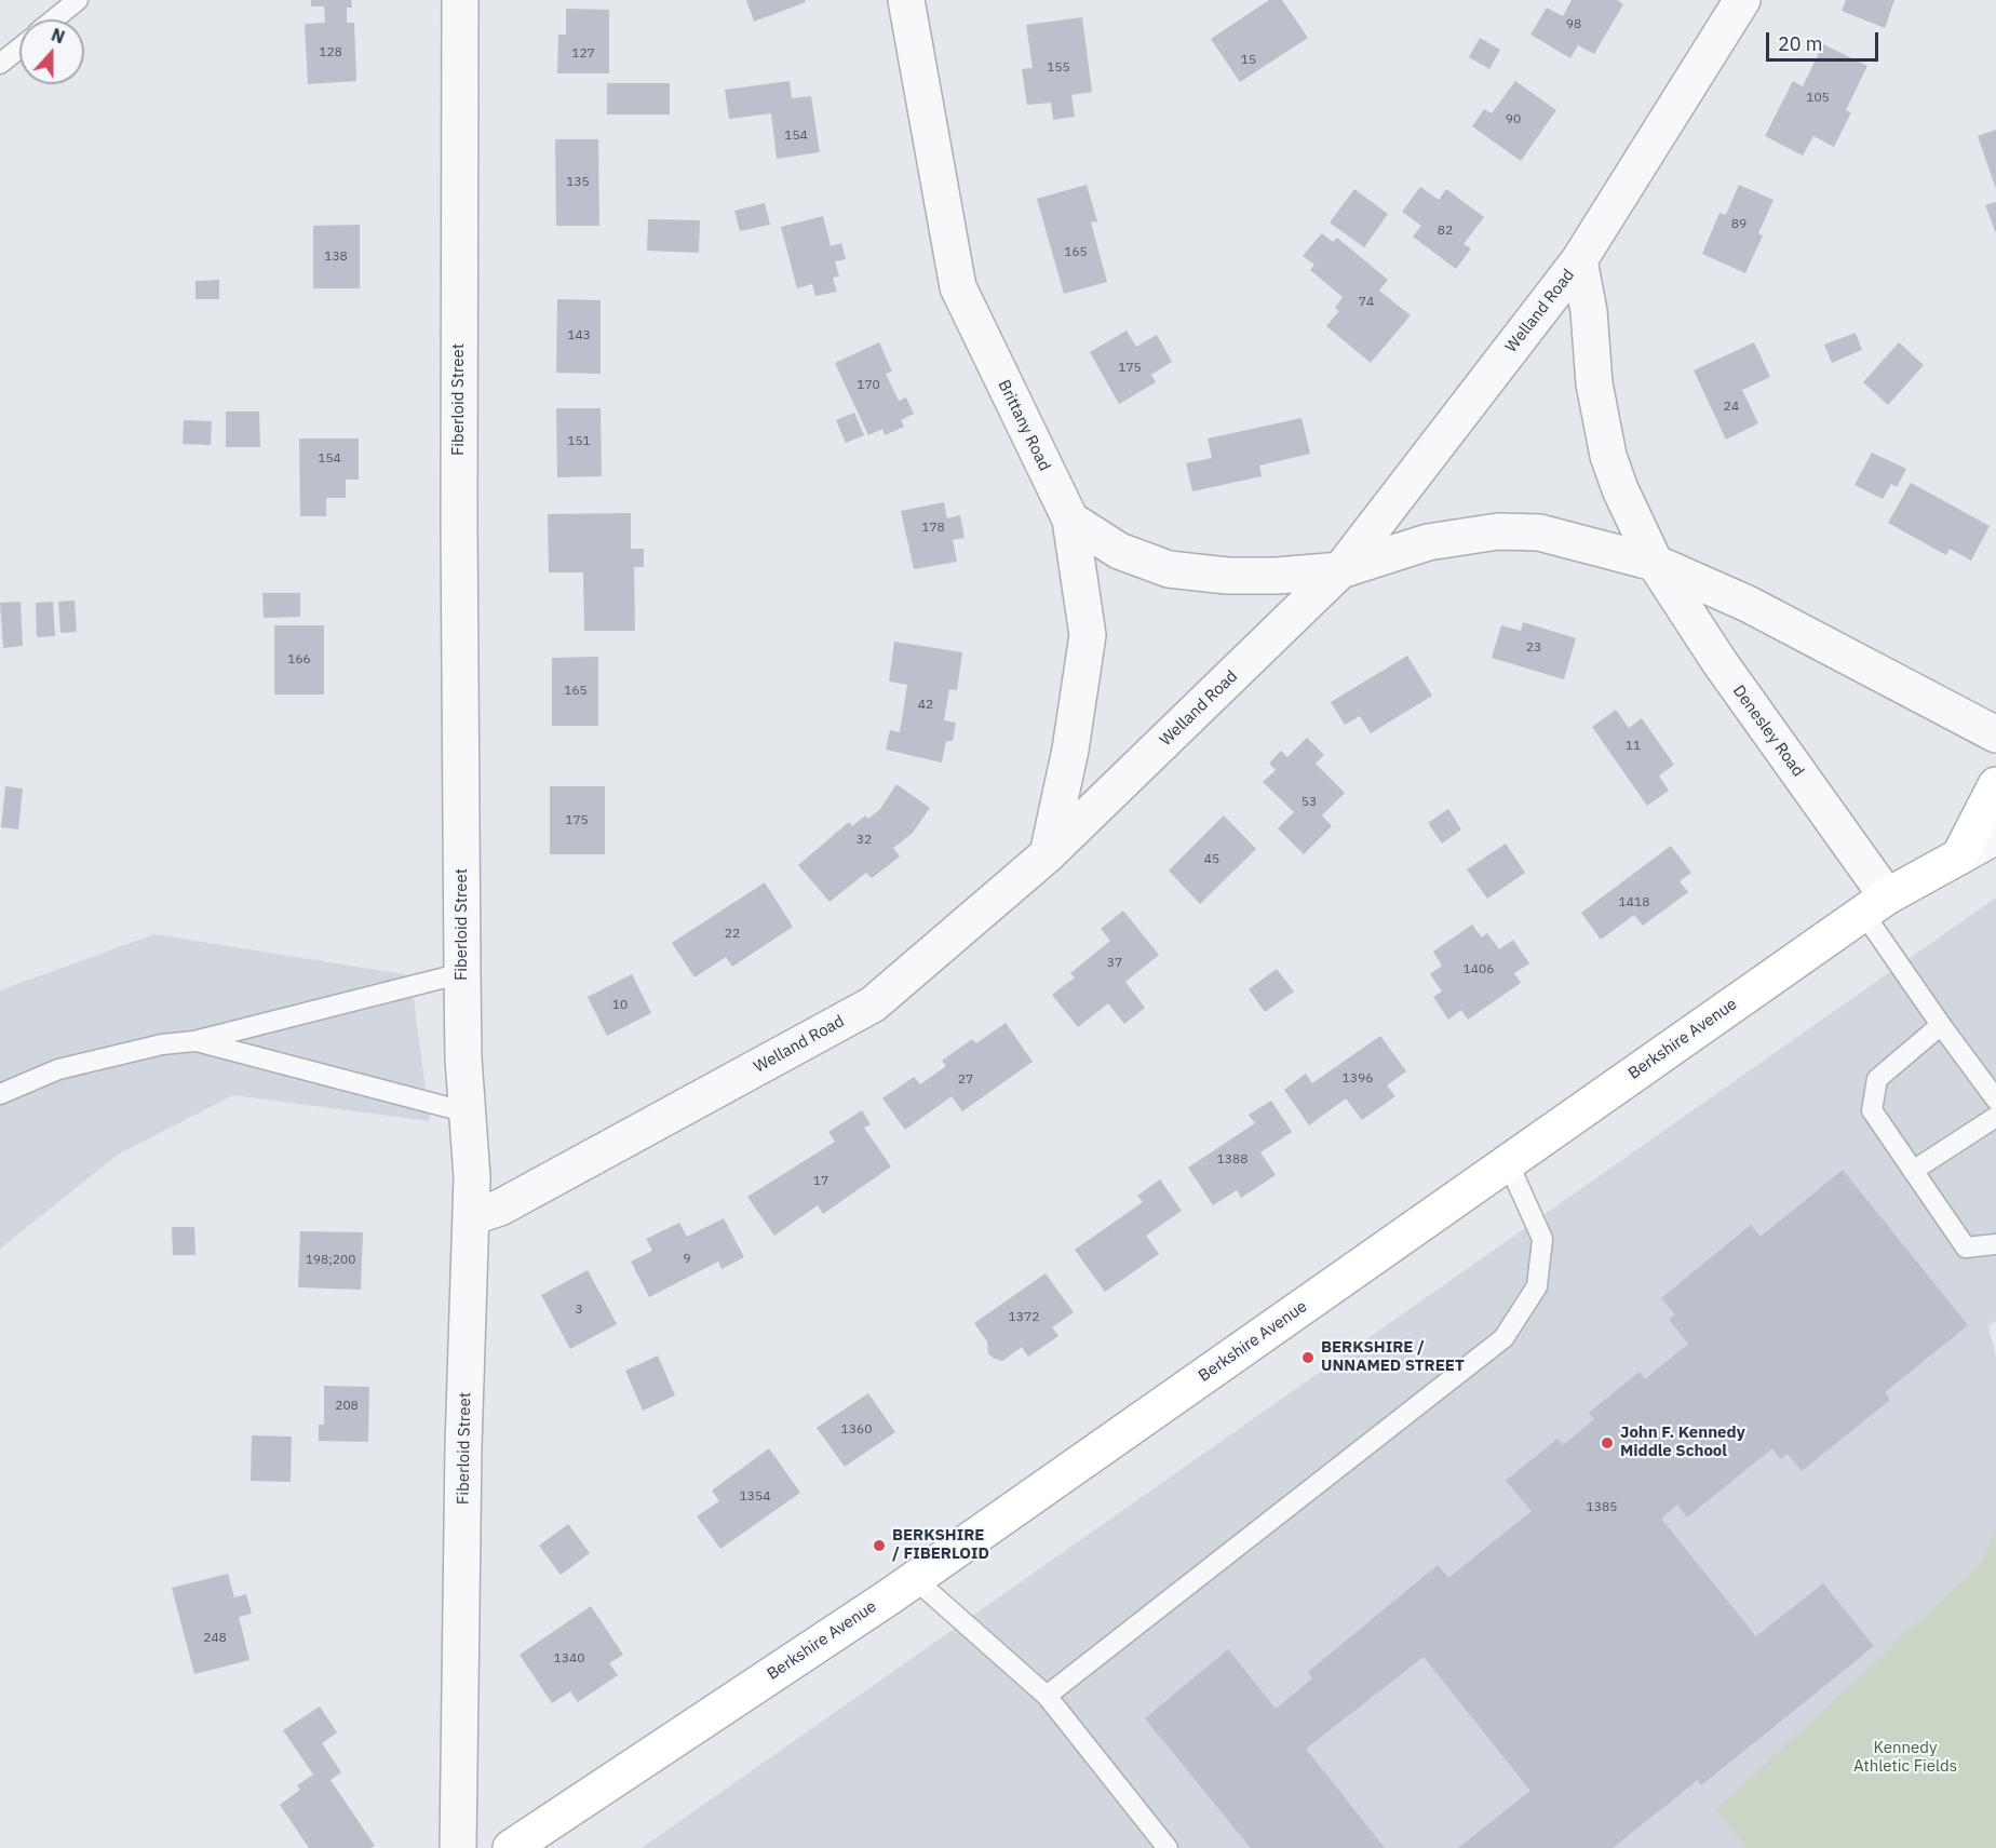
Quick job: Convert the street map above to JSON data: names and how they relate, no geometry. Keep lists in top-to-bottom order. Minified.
{"streets":{"main road":["Berkshire Avenue"],"street":["Welland Road","Fiberloid Street","Brittany Road","Denesley Road"]},"crossings":[["Welland Road","Fiberloid Street"],["Welland Road","Brittany Road"],["Welland Road","Denesley Road"],["Denesley Road","Berkshire Avenue"]],"parks":["Kennedy Athletic Fields"],"places":["BERKSHIRE / UNNAMED STREET","John F. Kennedy Middle School","BERKSHIRE / FIBERLOID"],"house_numbers":["98","128","127","15","155","105","90","154","135","89","82","165","138","74","143","175","170","24","151","154","178","23","166","165","42","11","53","175","32","45","1418","22","37","1406","10","1396","27","1388","17","9","198;200","3","1372","208","1360","1354","1385","248","1340"],"scale_bar":"20 m","north":"top"}
